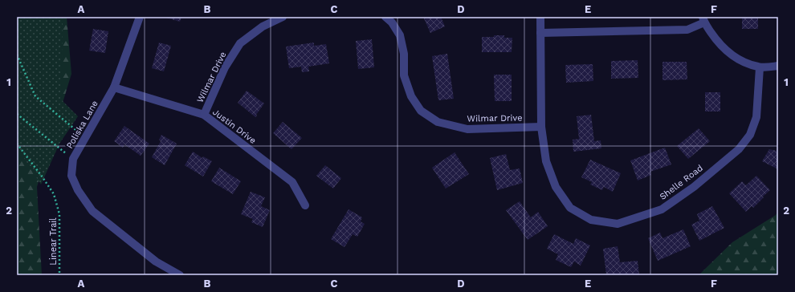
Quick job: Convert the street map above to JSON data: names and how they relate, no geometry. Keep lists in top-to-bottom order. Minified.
{"streets":{"street":["Wilmar Drive","Poliska Lane","Justin Drive","Shelle Road"],"path":["Linear Trail"]},"crossings":[["Wilmar Drive","Justin Drive"],["Wilmar Drive","Shelle Road"],["Poliska Lane","Justin Drive"]],"grid":{"columns":["A","B","C","D","E","F"],"rows":["1","2"]}}
